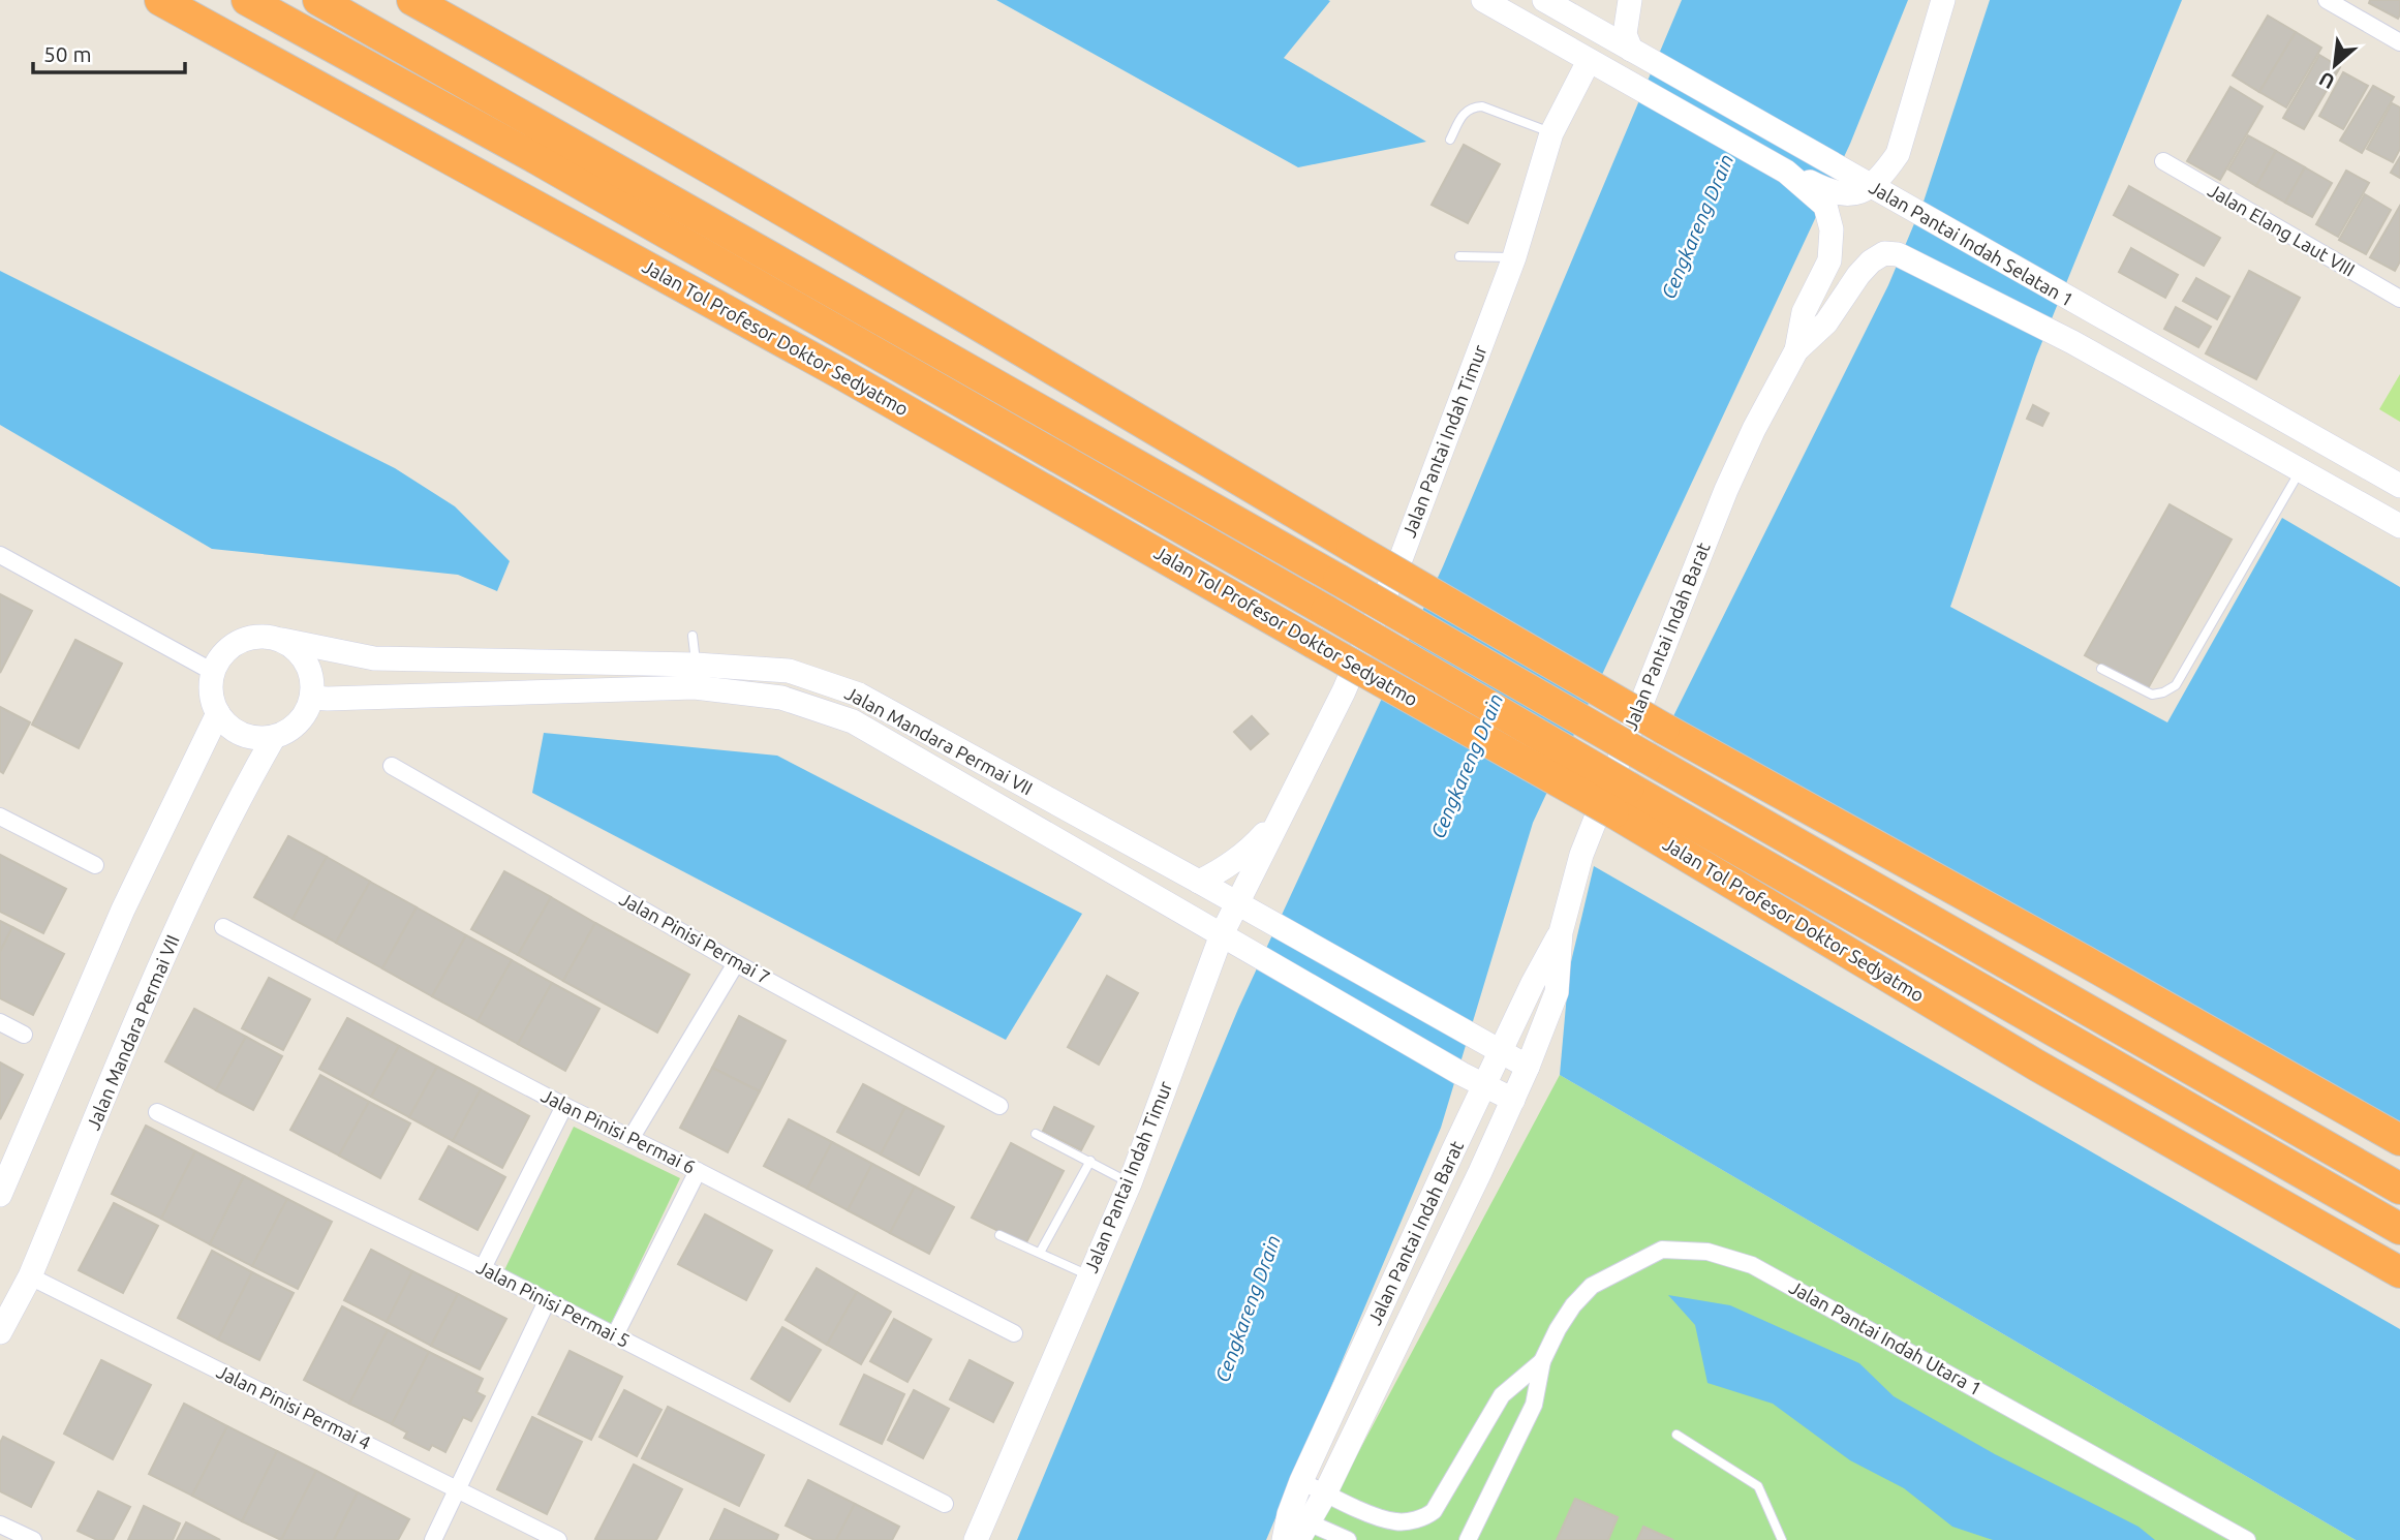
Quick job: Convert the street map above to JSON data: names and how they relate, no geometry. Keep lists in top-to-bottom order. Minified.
{"streets":{"highway":["Jalan Tol Profesor Doktor Sedyatmo"],"main road":["Jalan Pantai Indah Selatan 1","Jalan Pantai Indah Timur","Jalan Pantai Indah Barat","Jalan Mandara Permai VII"],"street":["Jalan Elang Laut VIII","Jalan Pinisi Permai 7","Jalan Pinisi Permai 6","Jalan Pinisi Permai 5","Jalan Pantai Indah Utara 1","Jalan Pinisi Permai 4"]},"crossings":[["Jalan Pantai Indah Selatan 1","Jalan Pantai Indah Barat"],["Jalan Pantai Indah Timur","Jalan Mandara Permai VII"],["Jalan Pantai Indah Barat","Jalan Mandara Permai VII"],["Jalan Pantai Indah Barat","Jalan Pantai Indah Utara 1"],["Jalan Mandara Permai VII","Jalan Pinisi Permai 4"]],"water":["Cengkareng Drain"],"scale_bar":"50 m","north":"bottom left"}
